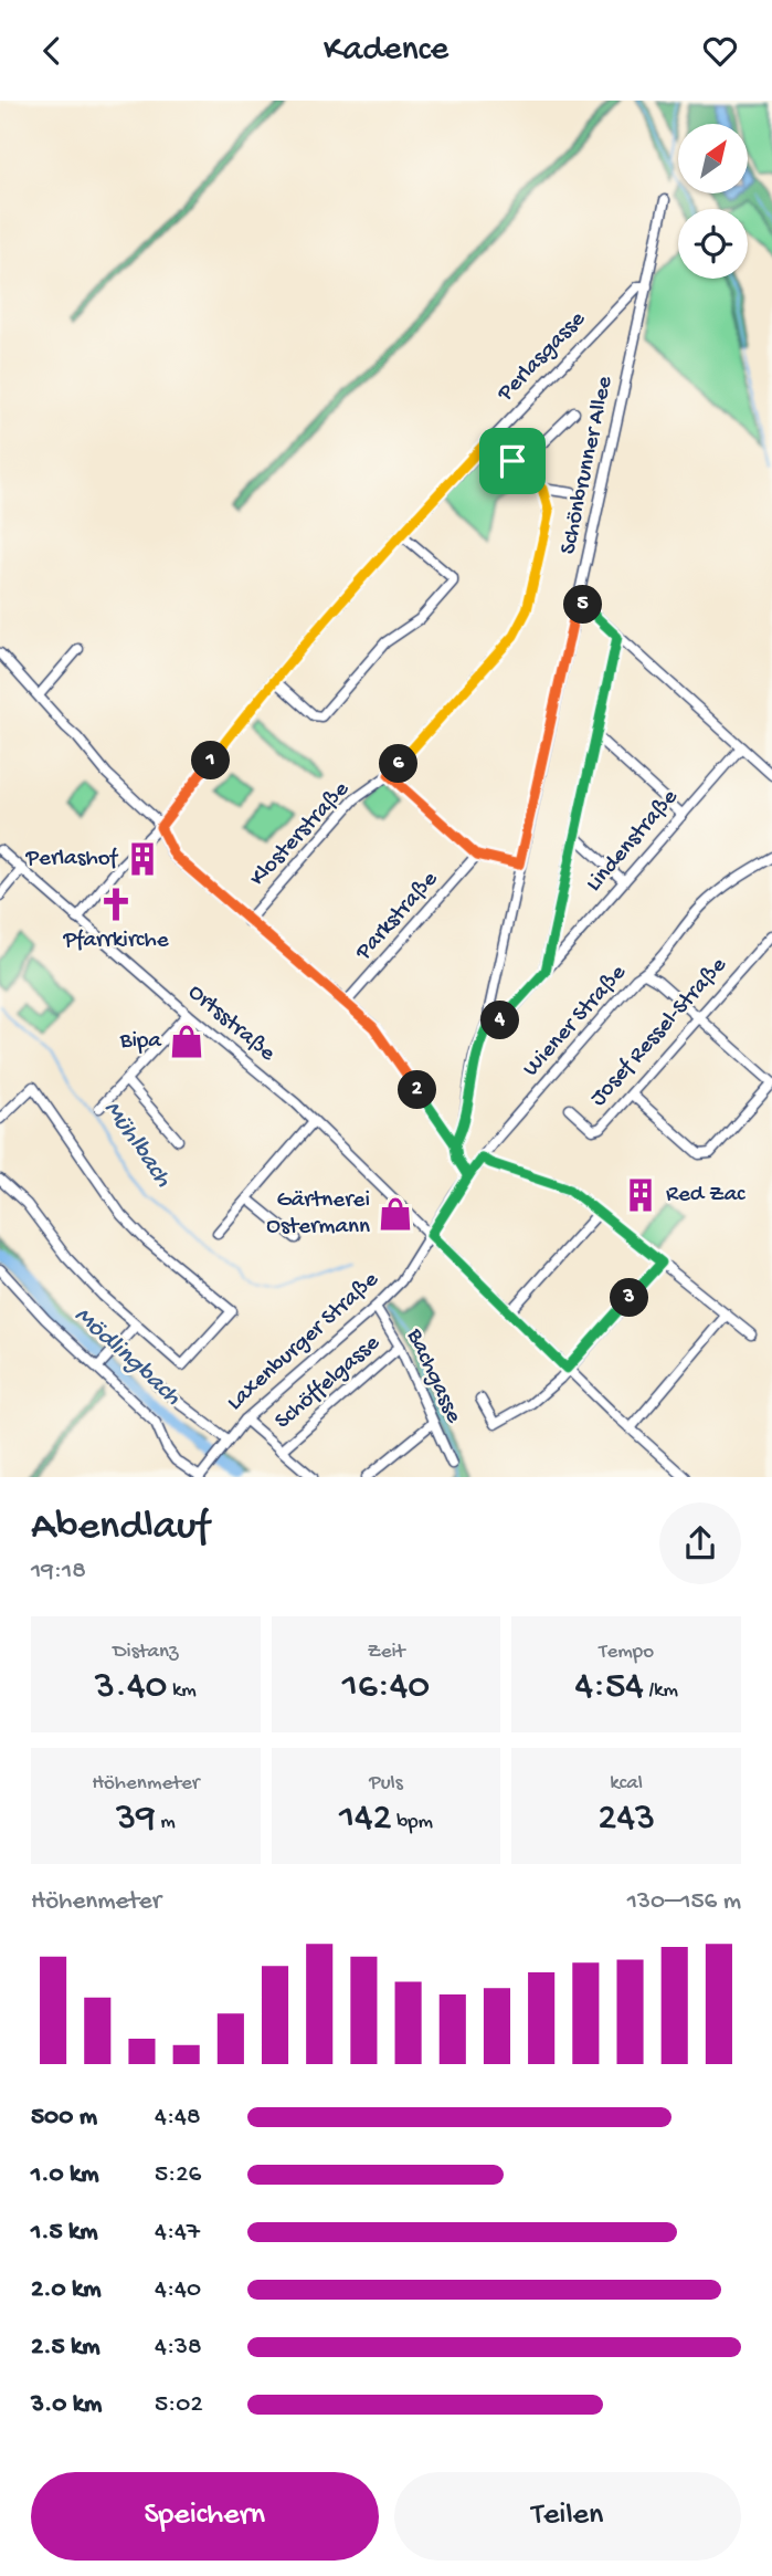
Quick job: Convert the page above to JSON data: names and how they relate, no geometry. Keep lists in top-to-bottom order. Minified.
{"streets":{"street":["Perlasgasse","Schönbrunner Allee","Klosterstraße","Lindenstraße","Parkstraße","Wiener Straße","Ortsstraße","Josef Ressel-Straße","Laxenburger Straße","Bachgasse","Schöffelgasse"]},"crossings":[["Perlasgasse","Schönbrunner Allee"],["Perlasgasse","Ortsstraße"],["Schönbrunner Allee","Lindenstraße"],["Wiener Straße","Ortsstraße"],["Wiener Straße","Laxenburger Straße"],["Ortsstraße","Laxenburger Straße"],["Laxenburger Straße","Bachgasse"],["Bachgasse","Schöffelgasse"]],"water":["Mühlbach","Mödlingbach"],"places":{"building":["Perlashof","Red Zac"],"church":["Pfarrkirche"],"shop":["Bipa","Gärtnerei Ostermann"]},"north":"top right","page":{"header":"Kadence","pins":["5","1","6","4","2","3"],"heading":["Abendlauf","19:18"],"stats":[["Distanz","3.40 km"],["Zeit","16:40"],["Tempo","4:54 /km"],["Höhenmeter","39 m"],["Puls","142 bpm"],["kcal","243"]],"chart":["Höhenmeter","130–156 m"],"list":[{"name":"500 m","note":"4:48"},{"name":"1.0 km","note":"5:26"},{"name":"1.5 km","note":"4:47"},{"name":"2.0 km","note":"4:40"},{"name":"2.5 km","note":"4:38"},{"name":"3.0 km","note":"5:02"}],"buttons":["Speichern","Teilen"]}}
